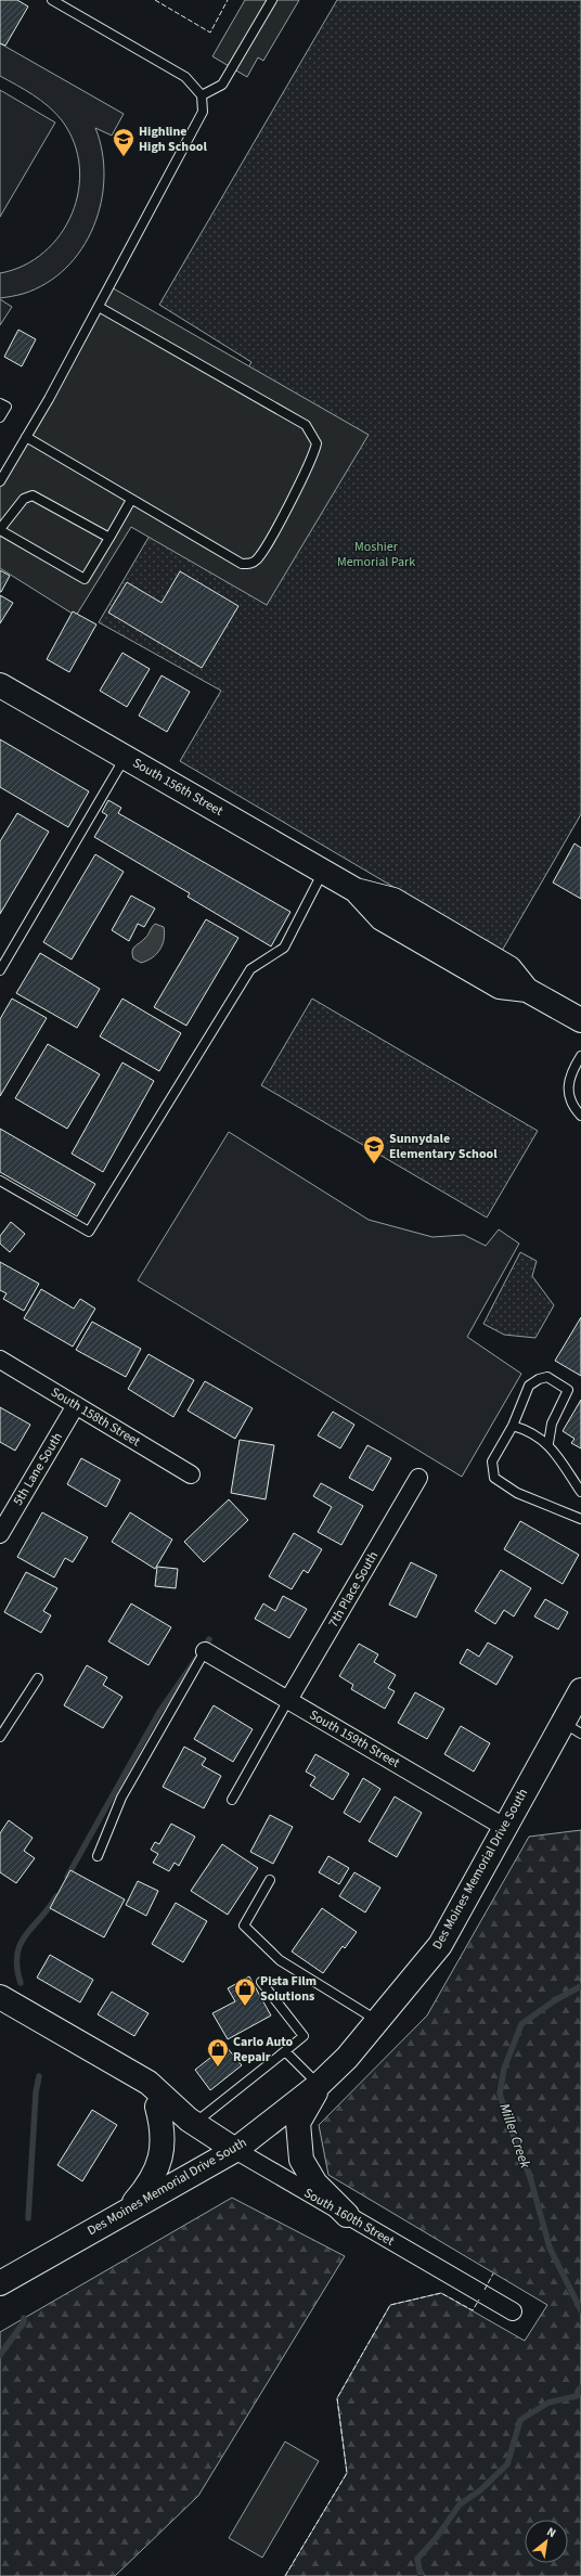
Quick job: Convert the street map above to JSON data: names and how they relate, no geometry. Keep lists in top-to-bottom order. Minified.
{"streets":{"main road":["South 156th Street","Des Moines Memorial Drive South","South 160th Street"],"street":["South 158th Street","5th Lane South","7th Place South","South 159th Street"]},"crossings":[["South 158th Street","5th Lane South"],["7th Place South","South 159th Street"],["South 159th Street","Des Moines Memorial Drive South"],["Des Moines Memorial Drive South","South 160th Street"]],"water":["Miller Creek"],"parks":["Moshier Memorial Park"],"places":{"school or university":["Highline High School","Sunnydale Elementary School"],"shop":["Pista Film Solutions","Carlo Auto Repair"]},"north":"top right"}
